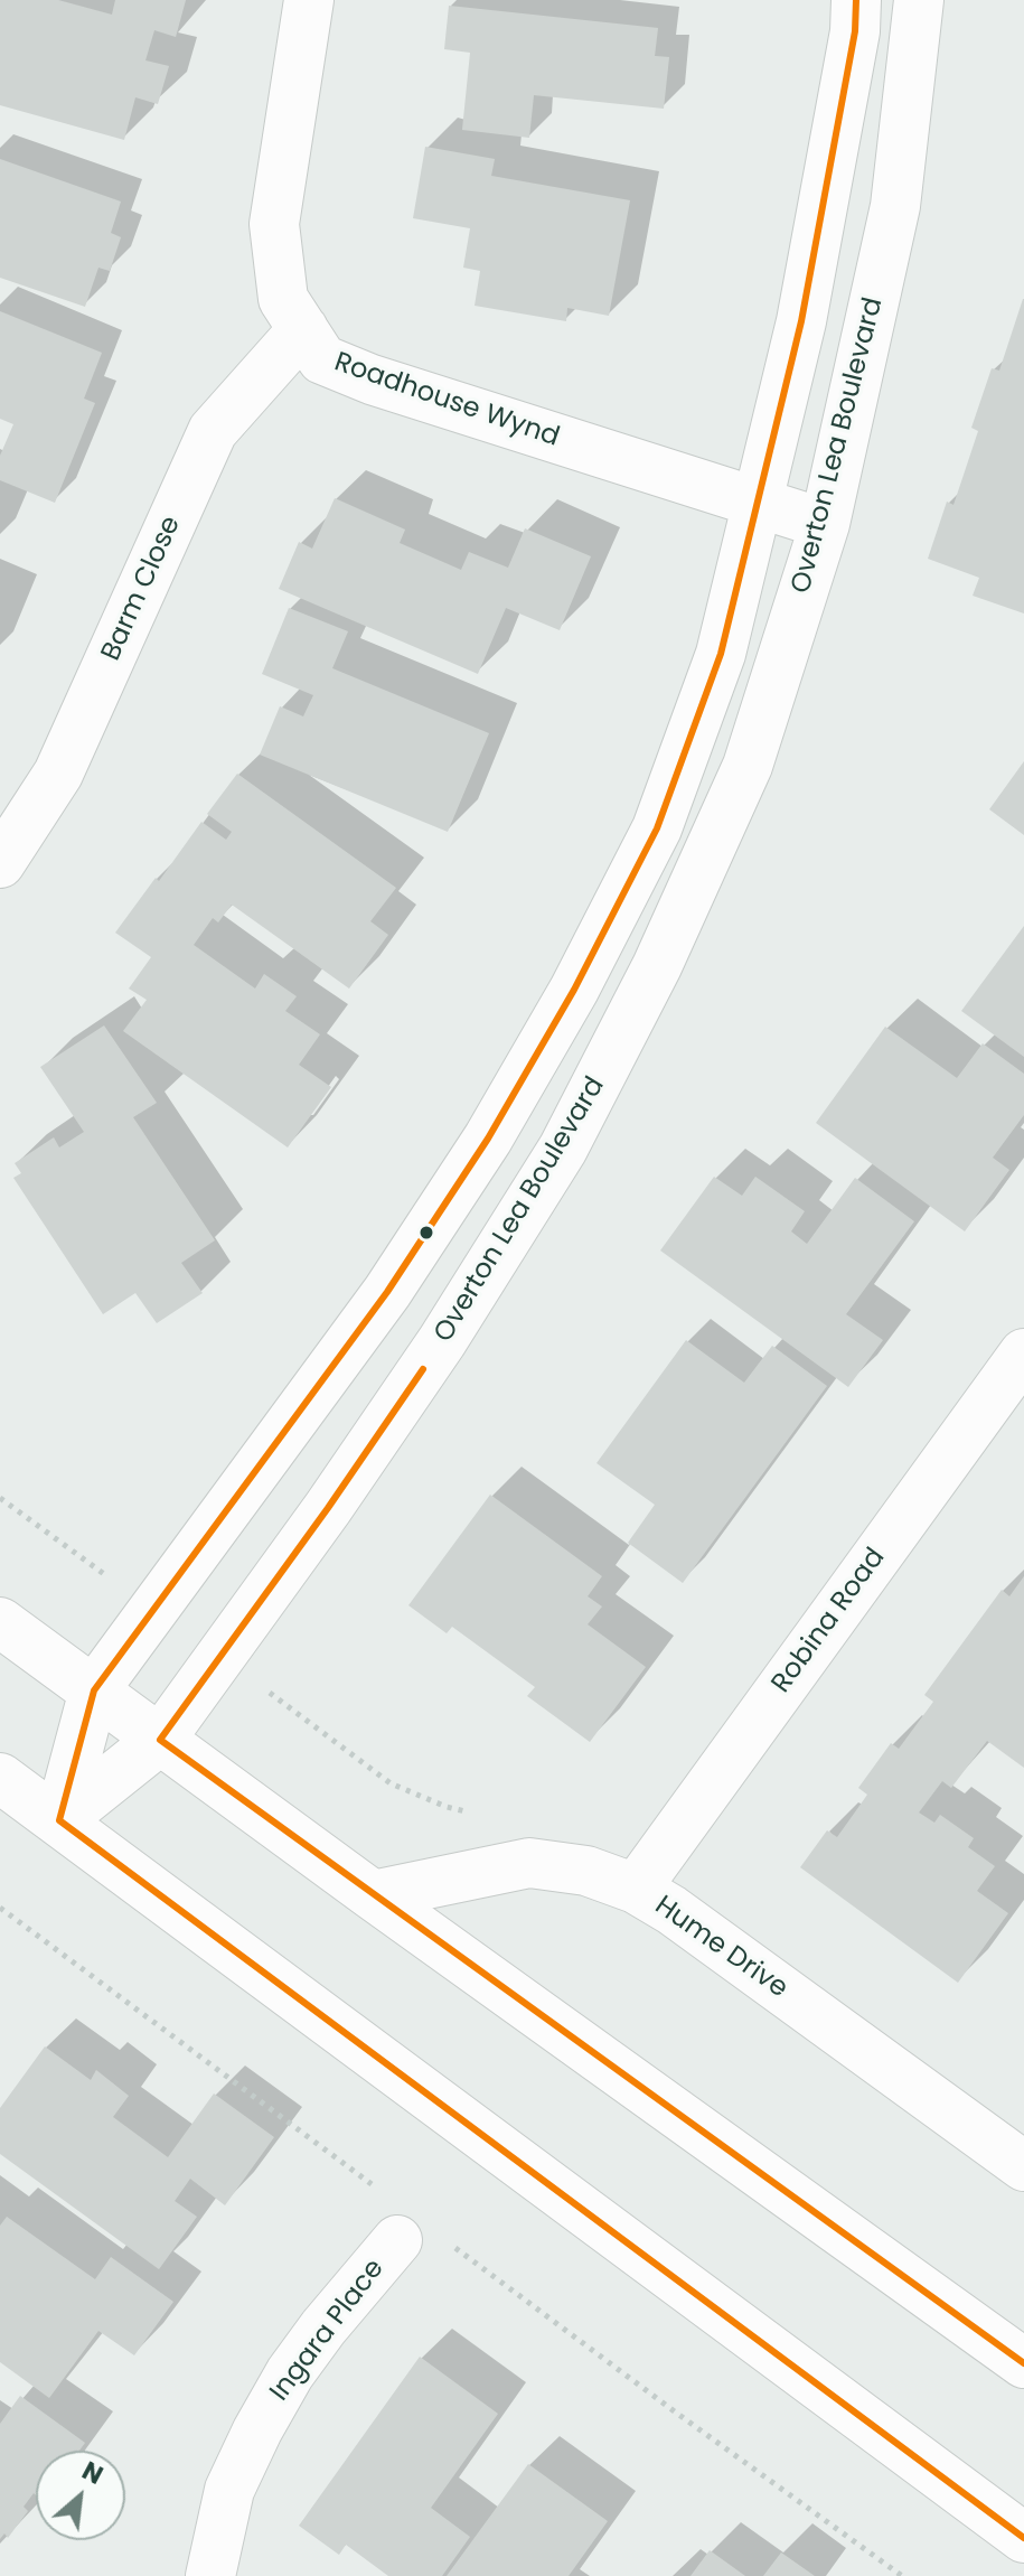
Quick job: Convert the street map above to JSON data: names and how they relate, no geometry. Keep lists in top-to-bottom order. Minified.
{"streets":{"street":["Roadhouse Wynd","Overton Lea Boulevard","Barm Close","Robina Road","Hume Drive","Ingara Place"]},"crossings":[["Roadhouse Wynd","Overton Lea Boulevard"],["Roadhouse Wynd","Barm Close"],["Robina Road","Hume Drive"]],"north":"top right"}
